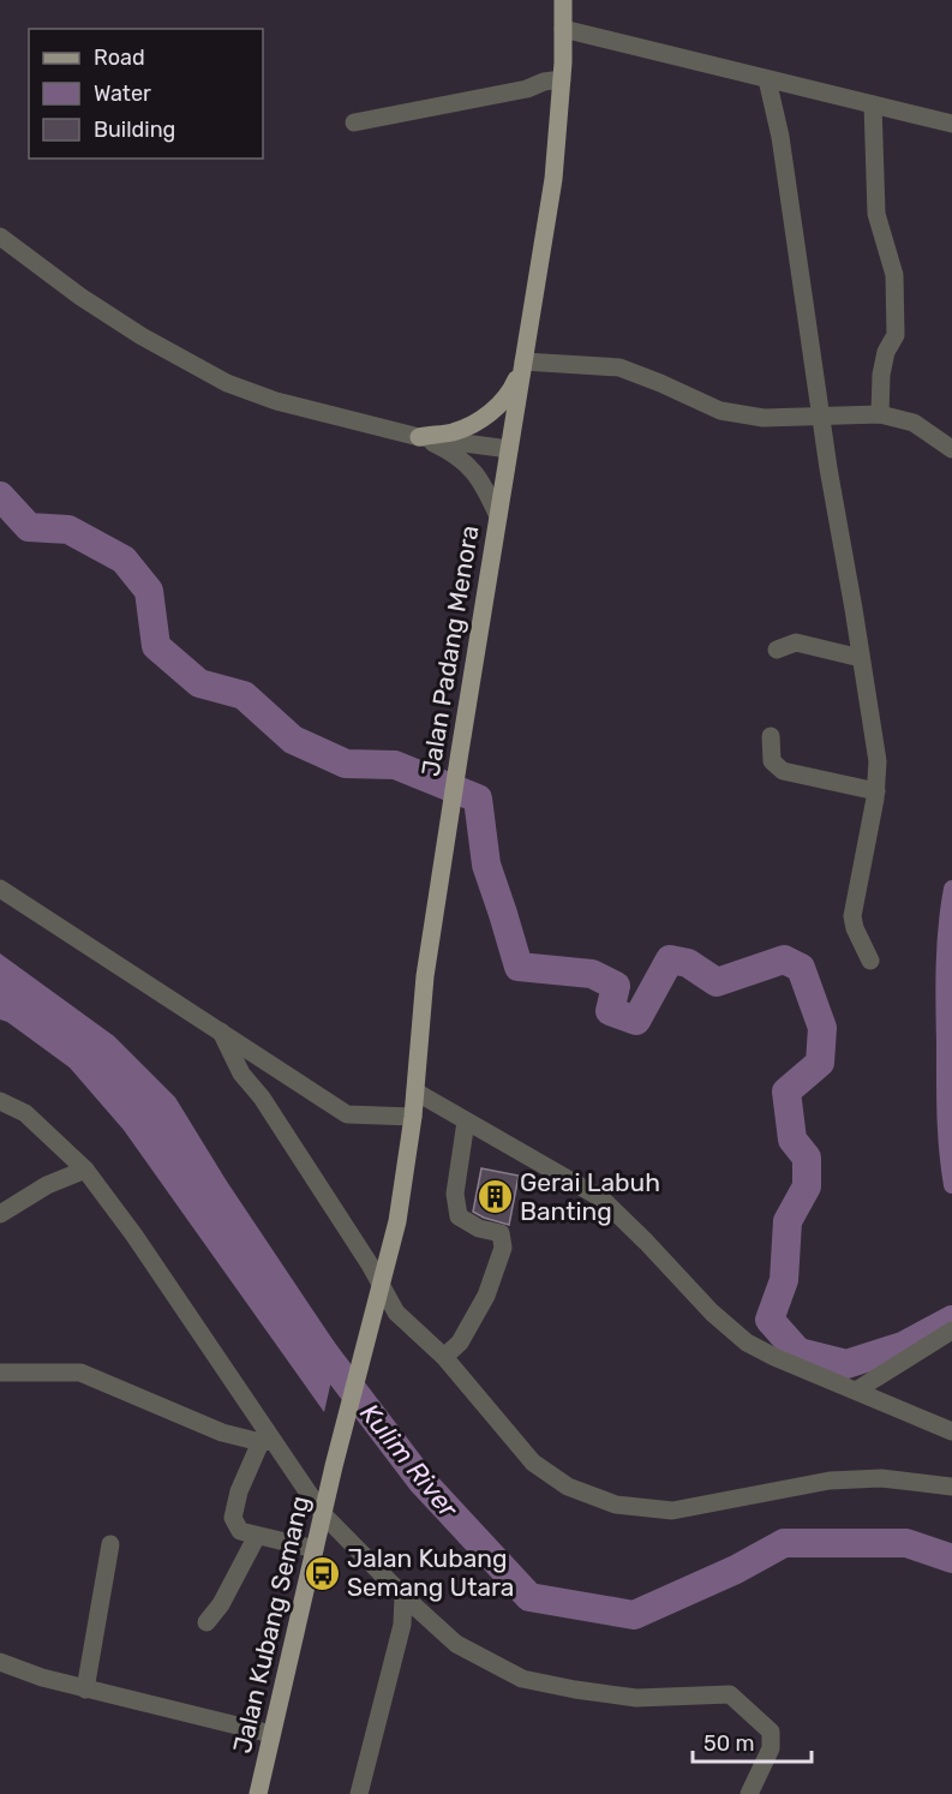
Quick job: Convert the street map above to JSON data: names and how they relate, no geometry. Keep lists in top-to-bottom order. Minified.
{"streets":{"main road":["Jalan Padang Menora","Jalan Kubang Semang"]},"crossings":[["Jalan Padang Menora","Jalan Kubang Semang"]],"water":["Kulim River"],"places":{"building":["Gerai Labuh Banting"],"bus stop":["Jalan Kubang Semang Utara"]},"legend":["Road","Water","Building"],"scale_bar":"50 m"}
